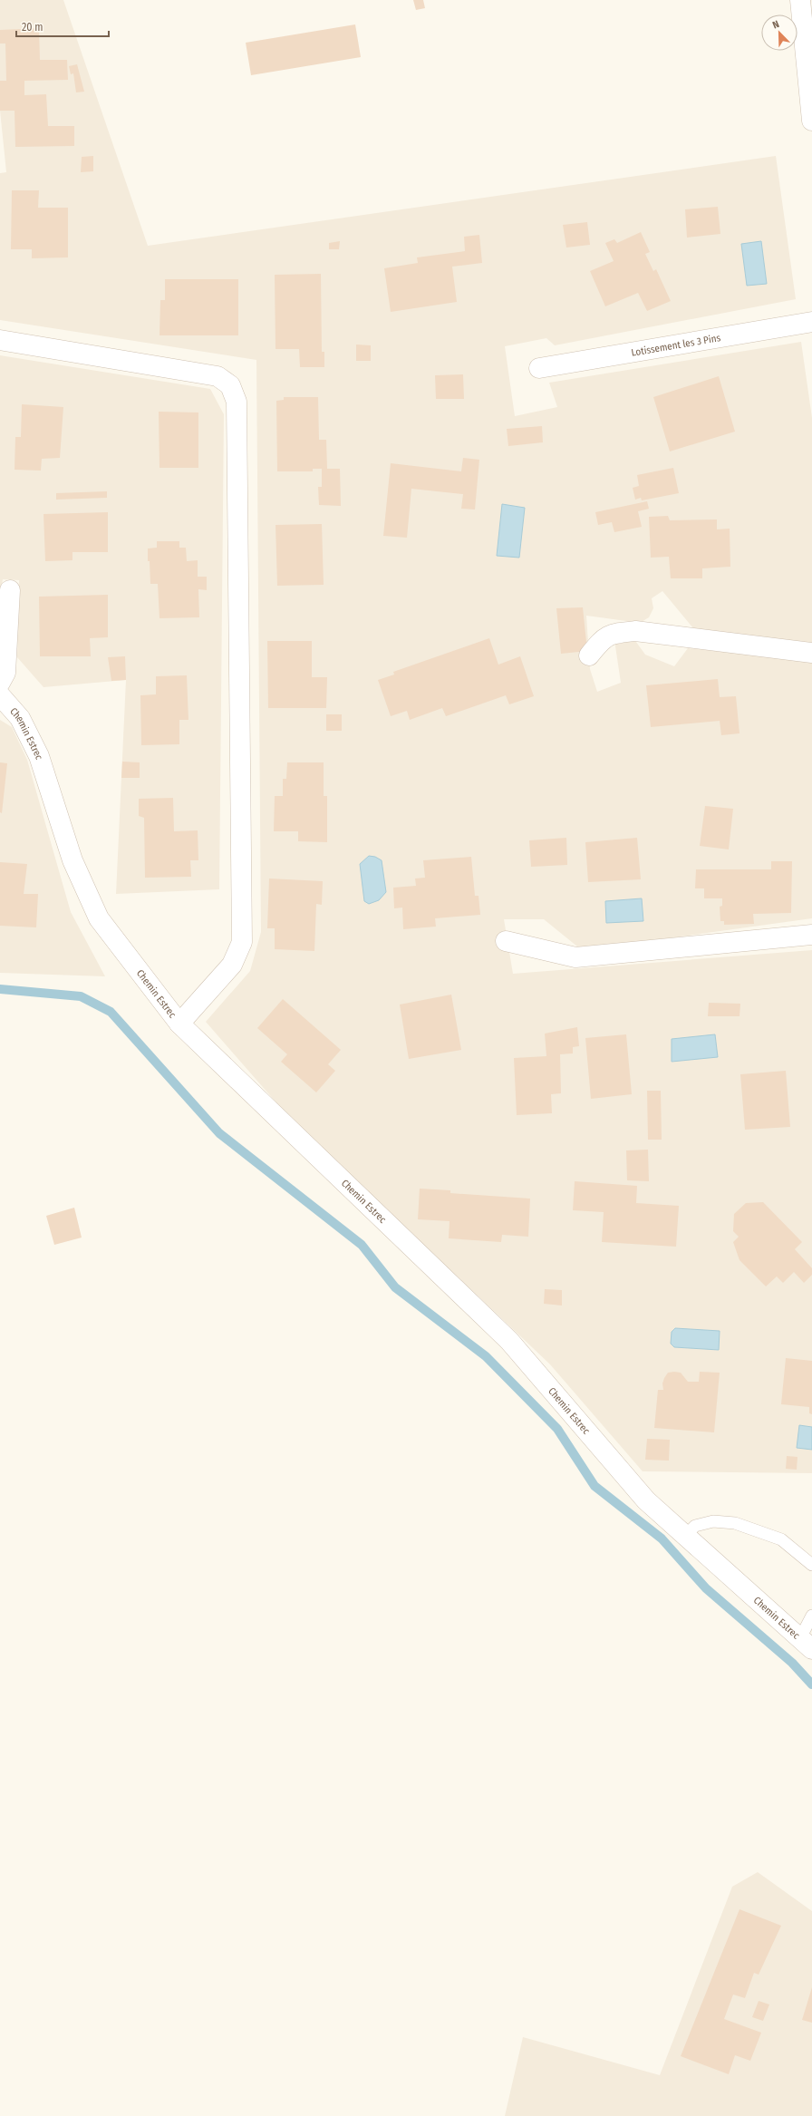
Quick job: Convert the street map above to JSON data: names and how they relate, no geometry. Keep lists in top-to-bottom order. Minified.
{"streets":{"street":["Lotissement les 3 Pins","Chemin Estrec"]},"scale_bar":"20 m","north":"top left"}
